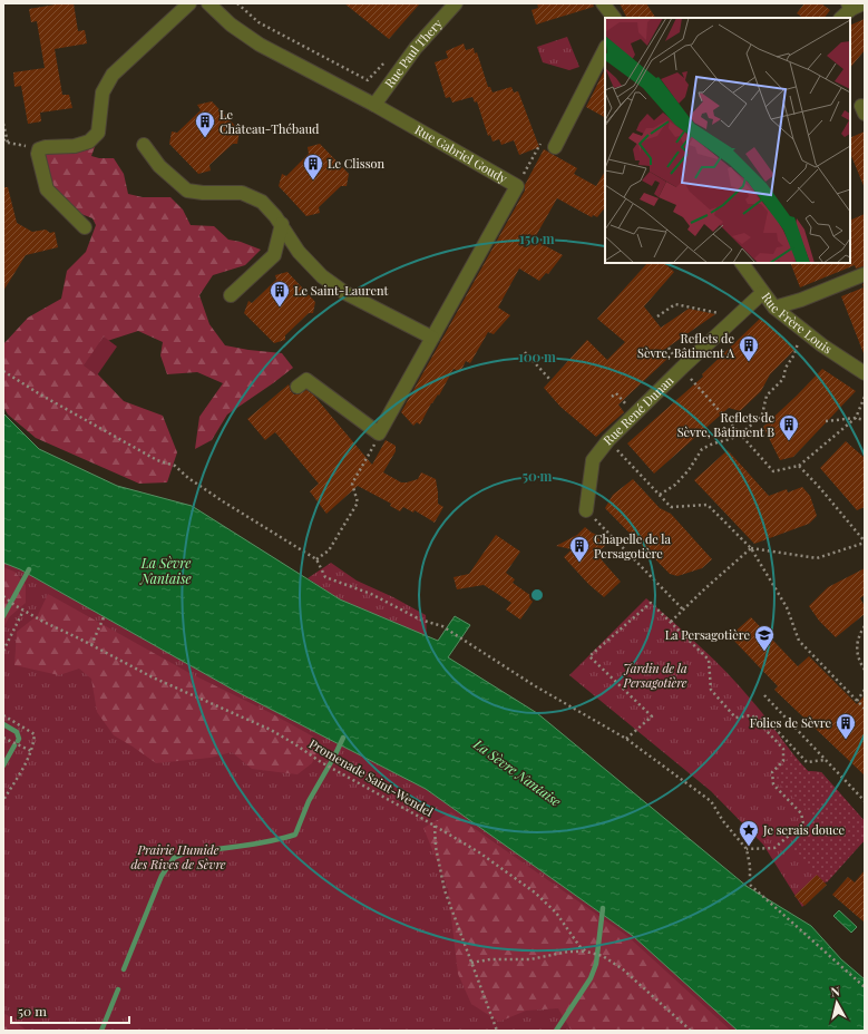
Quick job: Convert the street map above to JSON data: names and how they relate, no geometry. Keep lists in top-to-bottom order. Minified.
{"streets":{"street":["Rue Paul Thery","Rue Gabriel Goudy","Rue Frère Louis","Rue René Dunan"],"path":["Promenade Saint-Wendel"]},"crossings":[["Rue Paul Thery","Rue Gabriel Goudy"],["Rue Frère Louis","Rue René Dunan"]],"water":["La Sèvre Nantaise"],"parks":["Jardin de la Persagotière","Prairie Humide des Rives de Sèvre"],"places":{"building":["Le Château-Thébaud","Le Clisson","Le Saint-Laurent","Reflets de Sèvre, Bâtiment A","Reflets de Sèvre, Bâtiment B","Chapelle de la Persagotière","Folies de Sèvre"],"school or university":["La Persagotière"],"place":["Je serais douce"]},"scale_bar":"50 m","north":"top","rings":["150 m","100 m","50 m"]}
